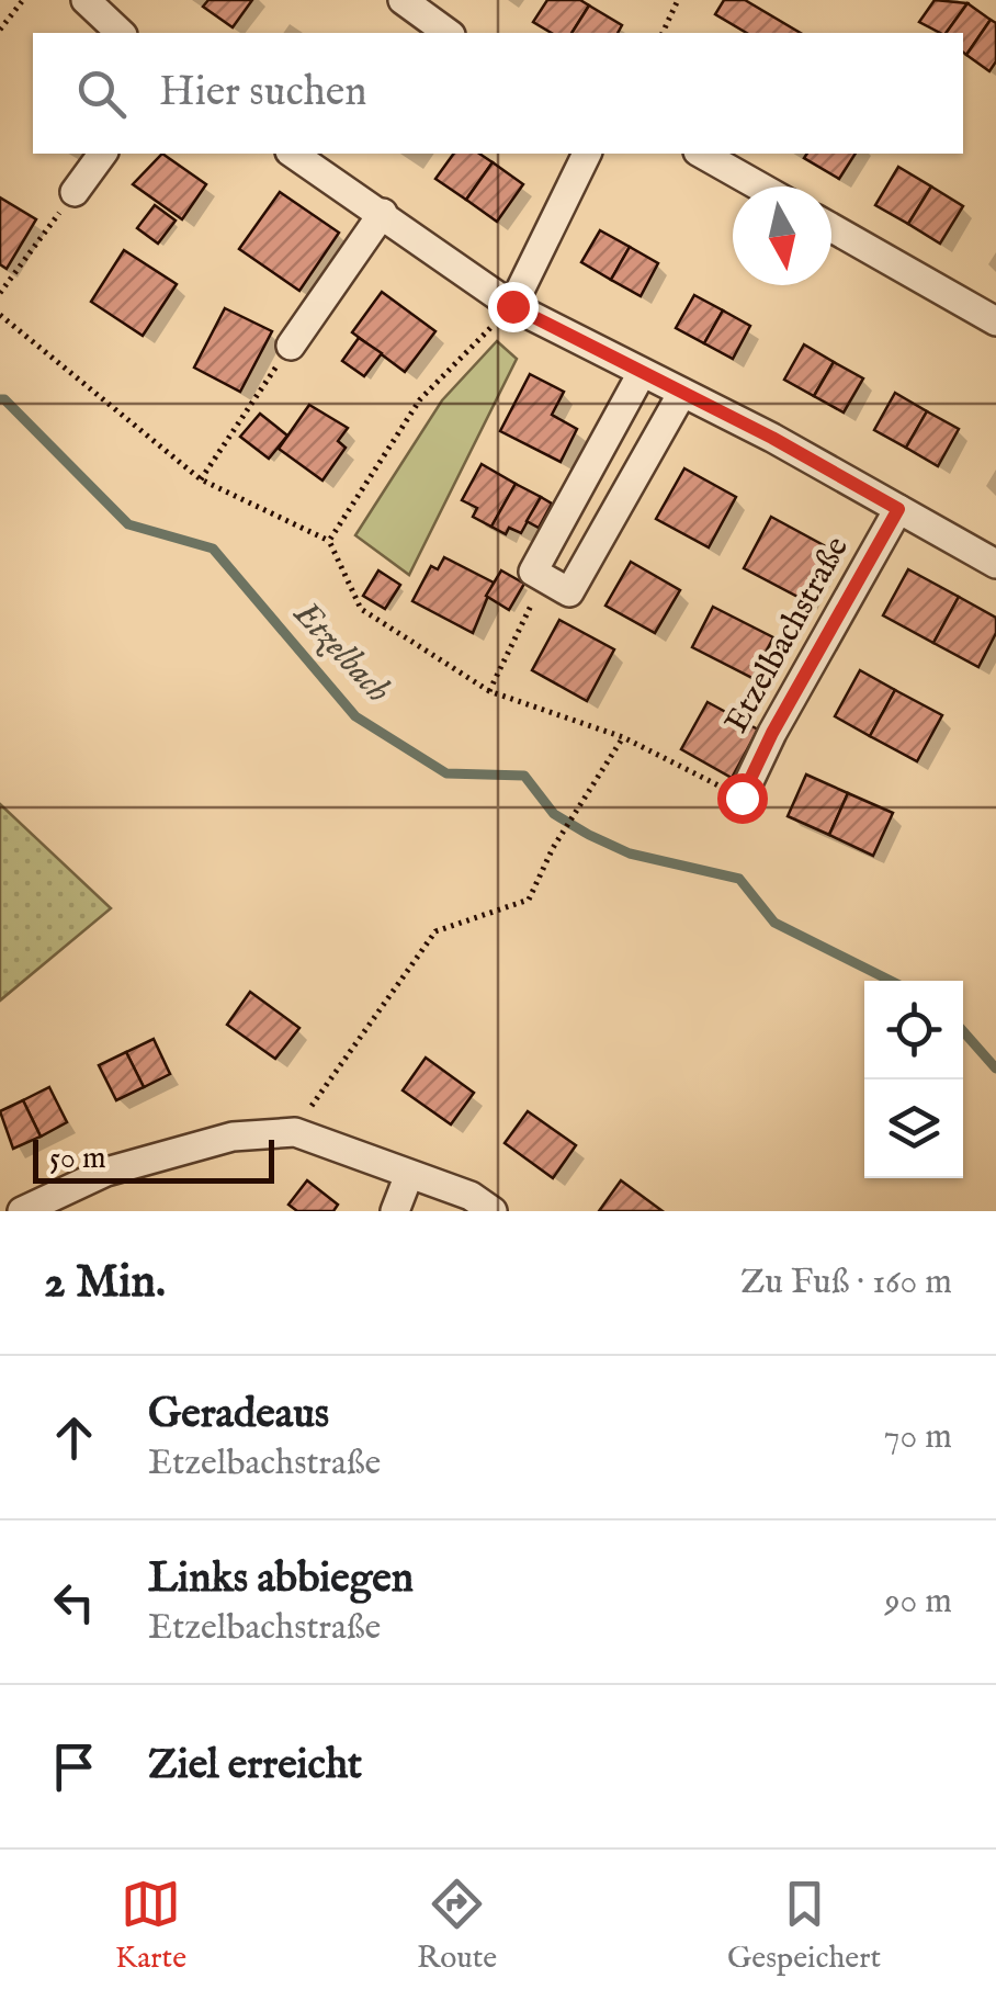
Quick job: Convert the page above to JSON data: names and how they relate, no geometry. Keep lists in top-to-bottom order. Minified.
{"streets":{"street":["Etzelbachstraße"]},"water":["Etzelbach"],"scale_bar":"50 m","north":"bottom","page":{"search":"Hier suchen","scale":"50 m","heading":["2 Min.","Zu Fuß · 160 m"],"list":[["Geradeaus","Etzelbachstraße","70 m"],["Links abbiegen","Etzelbachstraße","90 m"],"Ziel erreicht"],"nav":["Karte","Route","Gespeichert"]}}
